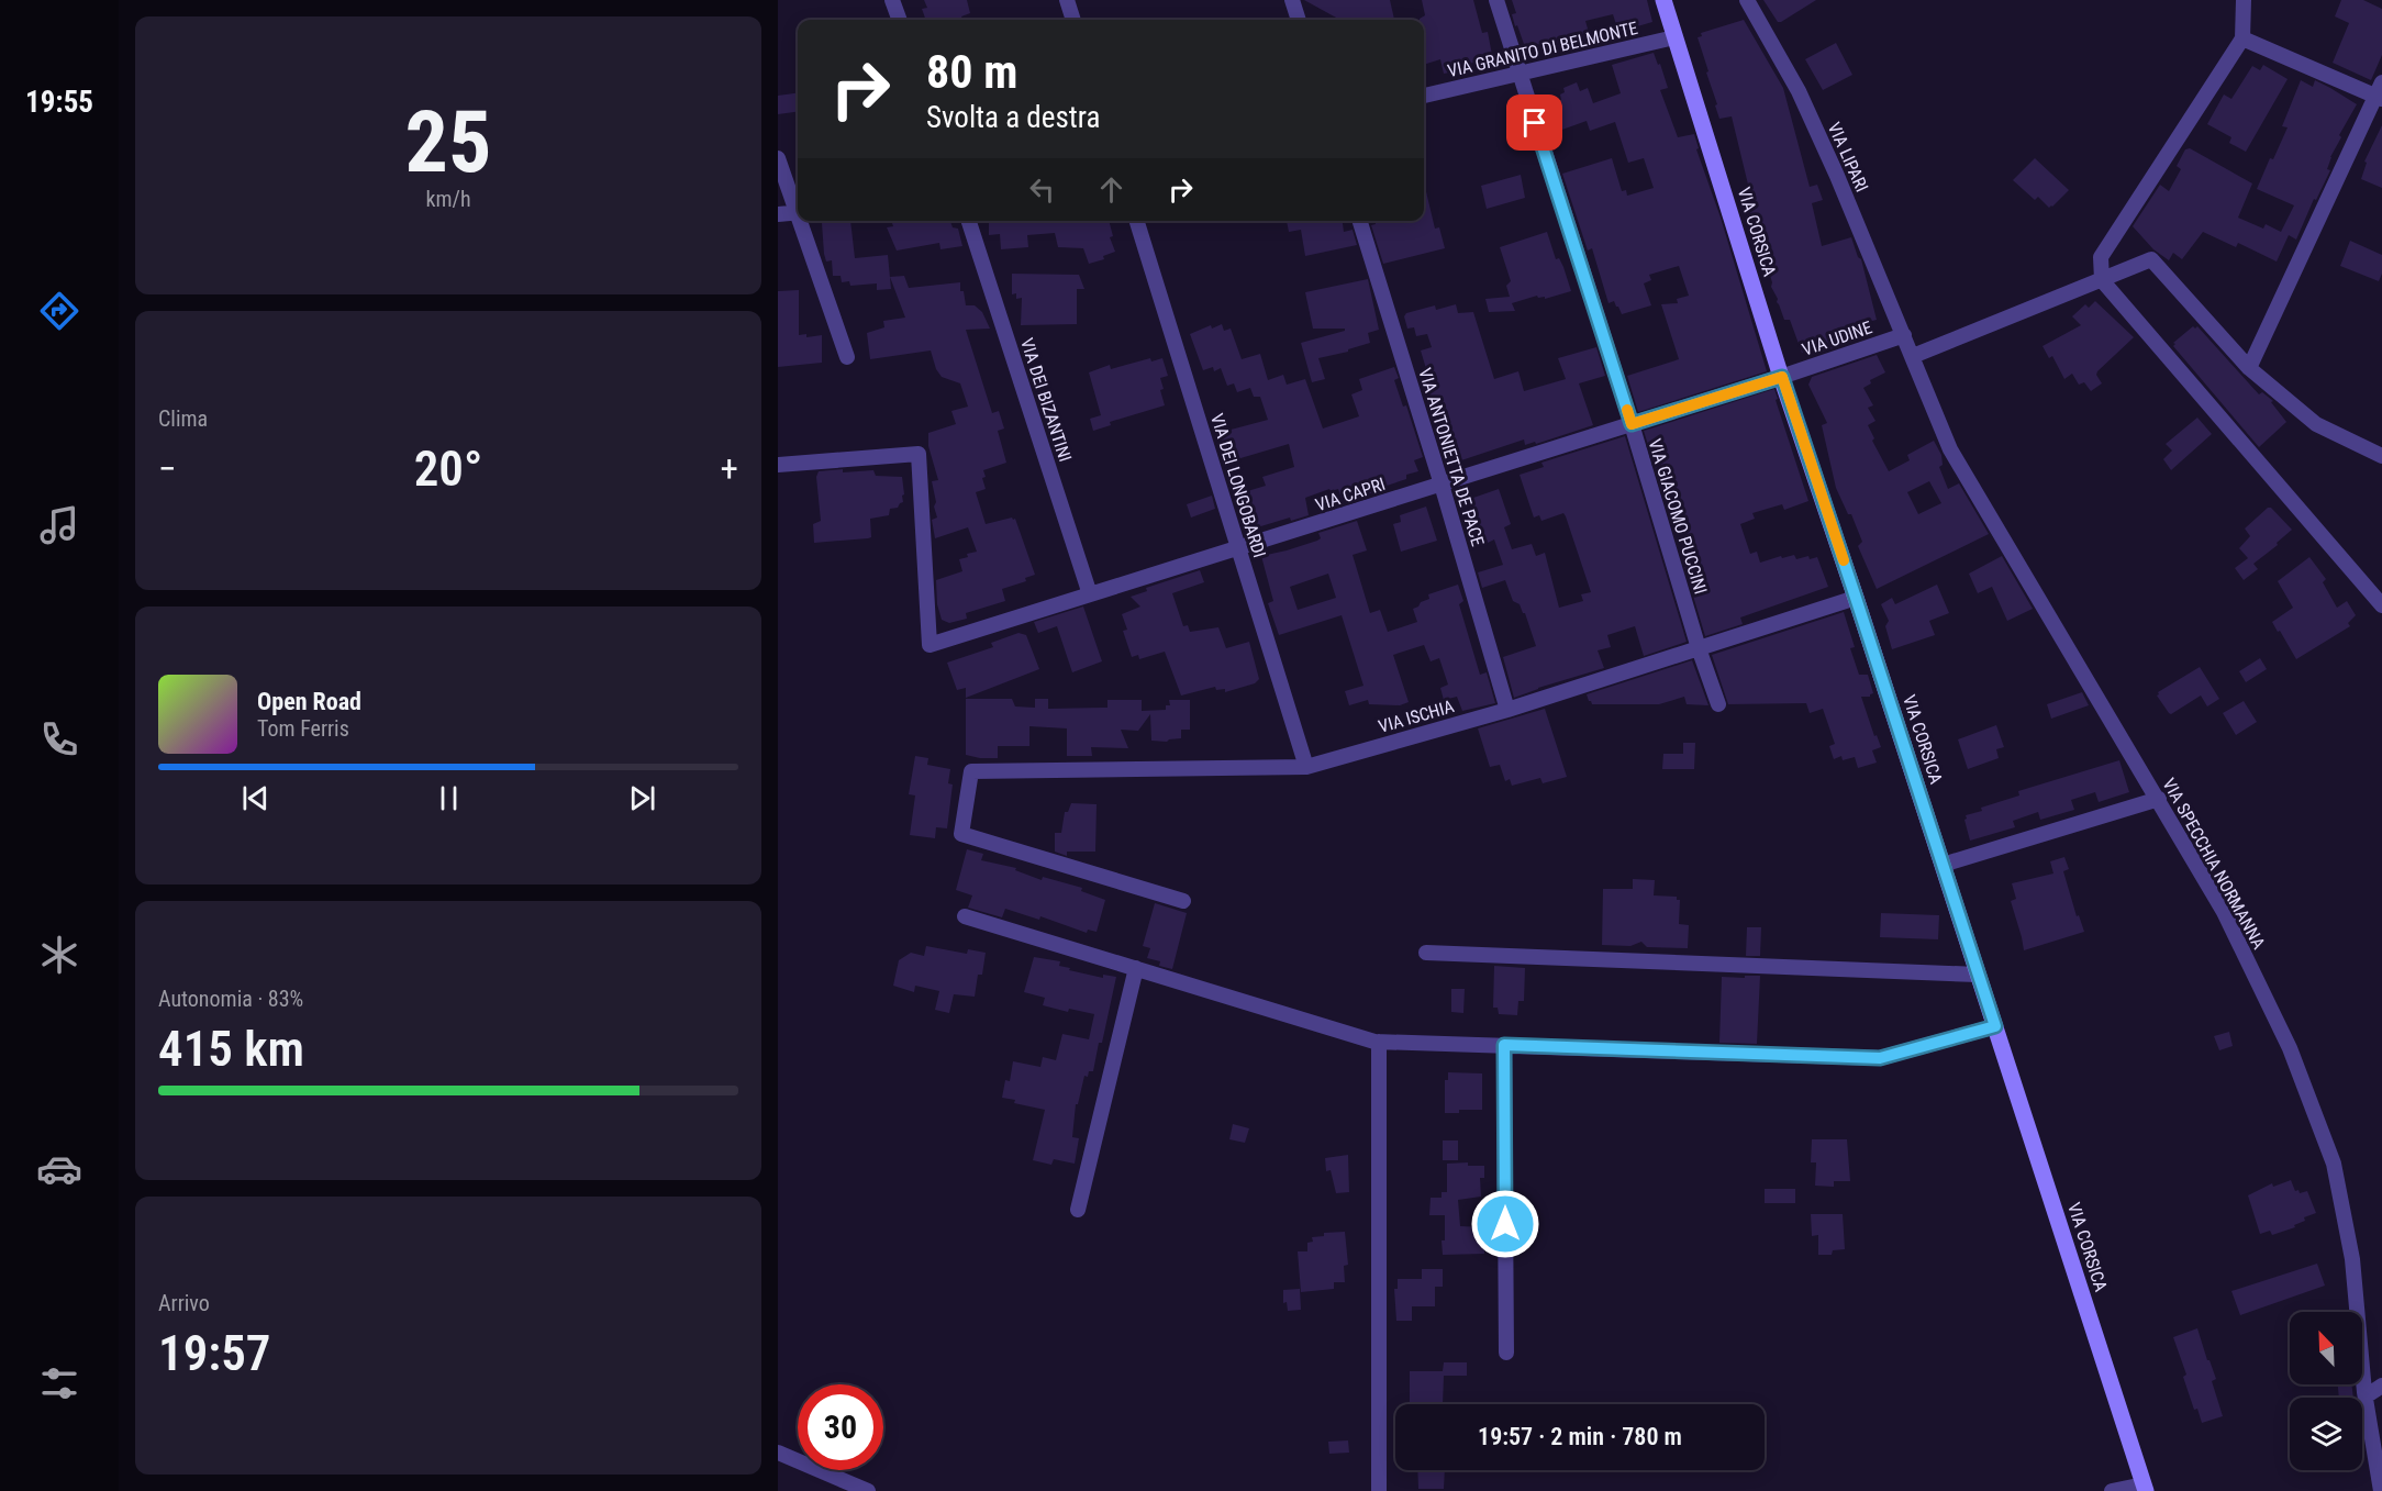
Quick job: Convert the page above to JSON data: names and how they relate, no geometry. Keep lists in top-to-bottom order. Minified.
{"streets":{"main road":["VIA CORSICA"],"street":["VIA GRANITO DI BELMONTE","VIA LIPARI","VIA UDINE","VIA DEI BIZANTINI","VIA ANTONIETTA DE PACE","VIA DEI LONGOBARDI","VIA CAPRI","VIA GIACOMO PUCCINI","VIA ISCHIA","VIA SPECCHIA NORMANNA"]},"crossings":[["VIA GRANITO DI BELMONTE","VIA CORSICA"],["VIA GRANITO DI BELMONTE","VIA GIACOMO PUCCINI"],["VIA LIPARI","VIA UDINE"],["VIA LIPARI","VIA SPECCHIA NORMANNA"],["VIA CORSICA","VIA UDINE"],["VIA CORSICA","VIA CAPRI"],["VIA CORSICA","VIA ISCHIA"],["VIA UDINE","VIA CAPRI"],["VIA UDINE","VIA SPECCHIA NORMANNA"],["VIA DEI BIZANTINI","VIA CAPRI"],["VIA ANTONIETTA DE PACE","VIA CAPRI"],["VIA ANTONIETTA DE PACE","VIA ISCHIA"],["VIA DEI LONGOBARDI","VIA CAPRI"],["VIA DEI LONGOBARDI","VIA ISCHIA"],["VIA CAPRI","VIA GIACOMO PUCCINI"],["VIA GIACOMO PUCCINI","VIA ISCHIA"]],"north":"top left","page":{"tabs":"19:55","tile":[["25","km/h"],"Clima",["Autonomia · 83%","415 km"],["Arrivo","19:57"]],"turn":["80 m","Svolta a destra"],"heat":["−","20°","+"],"song":["Open Road","Tom Ferris"],"limit":"30","trip":"19:57 · 2 min · 780 m"}}
